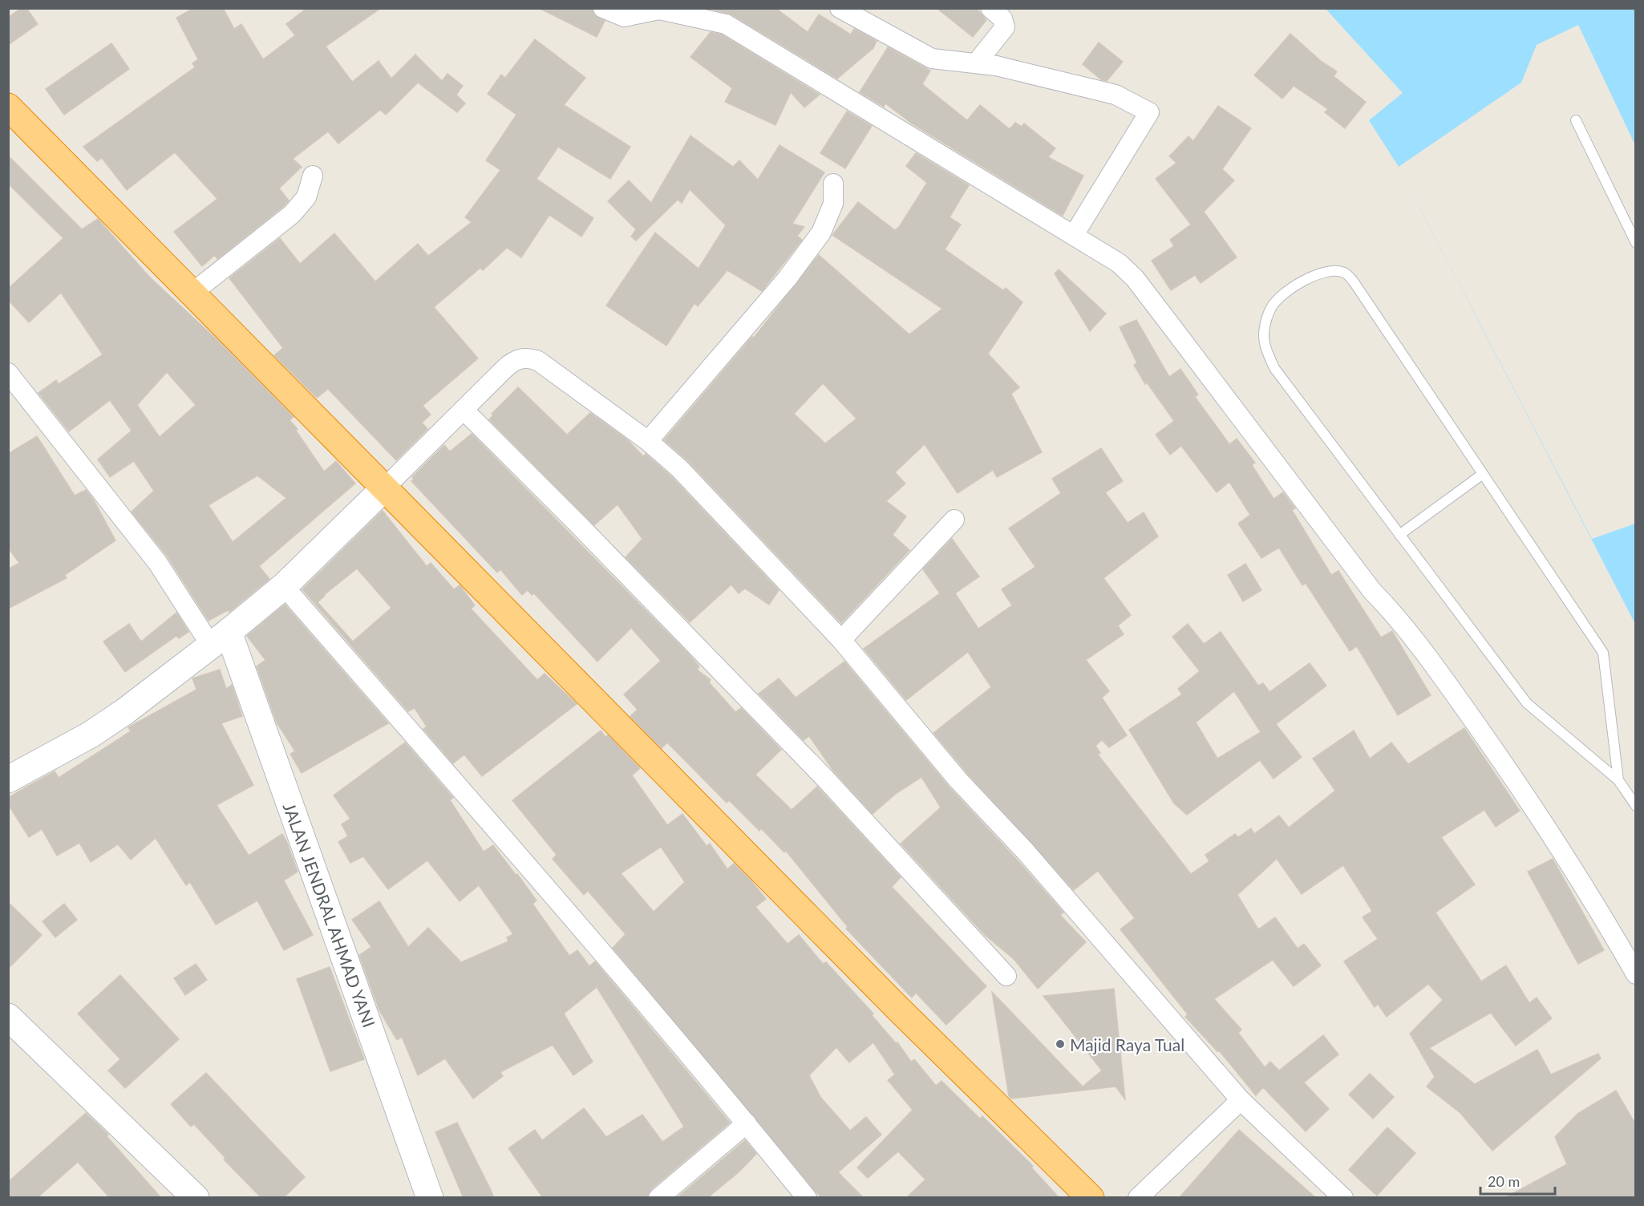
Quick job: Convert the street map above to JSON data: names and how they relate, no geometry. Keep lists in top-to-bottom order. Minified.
{"streets":{"street":["JALAN JENDRAL AHMAD YANI"]},"places":["Majid Raya Tual"],"scale_bar":"20 m"}
